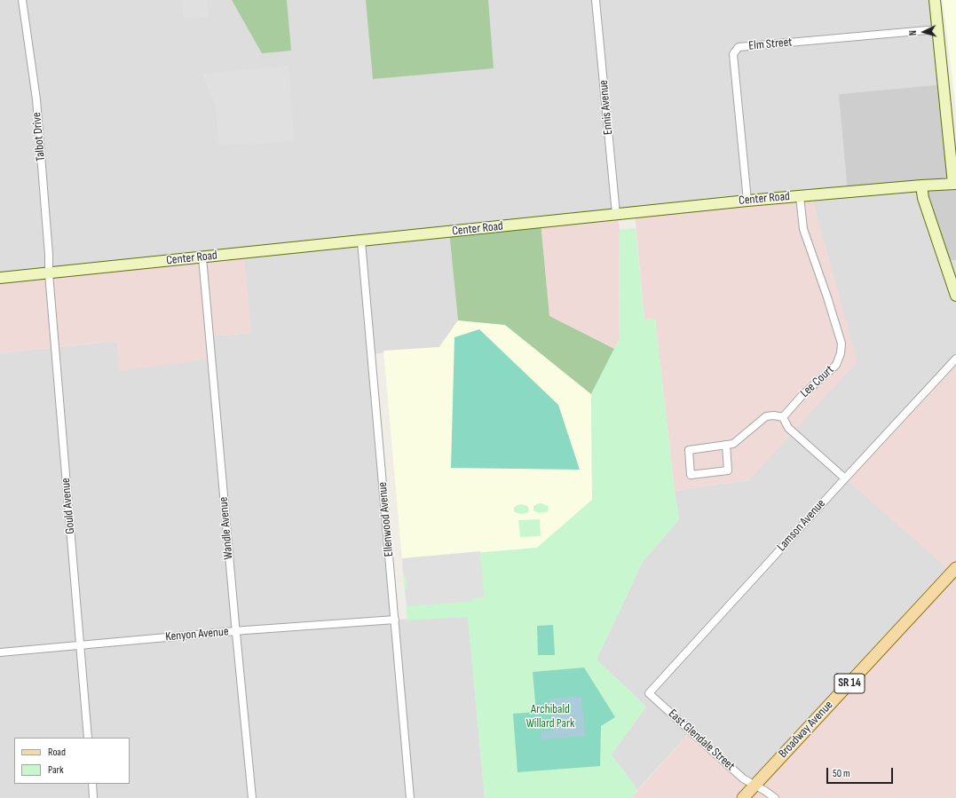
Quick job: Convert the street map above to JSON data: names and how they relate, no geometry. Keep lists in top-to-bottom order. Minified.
{"streets":{"main road":["Center Road","SR 14","Broadway Avenue"],"street":["Elm Street","Ennis Avenue","Talbot Drive","Lee Court","Gould Avenue","Ellenwood Avenue","Lamson Avenue","Wandle Avenue","Kenyon Avenue","East Glendale Street"]},"crossings":[["Elm Street","Center Road"],["Ennis Avenue","Center Road"],["Talbot Drive","Center Road"],["Talbot Drive","Gould Avenue"],["Center Road","Lee Court"],["Center Road","Gould Avenue"],["Center Road","Ellenwood Avenue"],["Center Road","Wandle Avenue"],["Gould Avenue","Kenyon Avenue"],["Ellenwood Avenue","Kenyon Avenue"],["Lamson Avenue","East Glendale Street"],["Wandle Avenue","Kenyon Avenue"],["Broadway Avenue","East Glendale Street"]],"parks":["Archibald Willard Park"],"legend":["Road","Park"],"scale_bar":"50 m","north":"left"}
